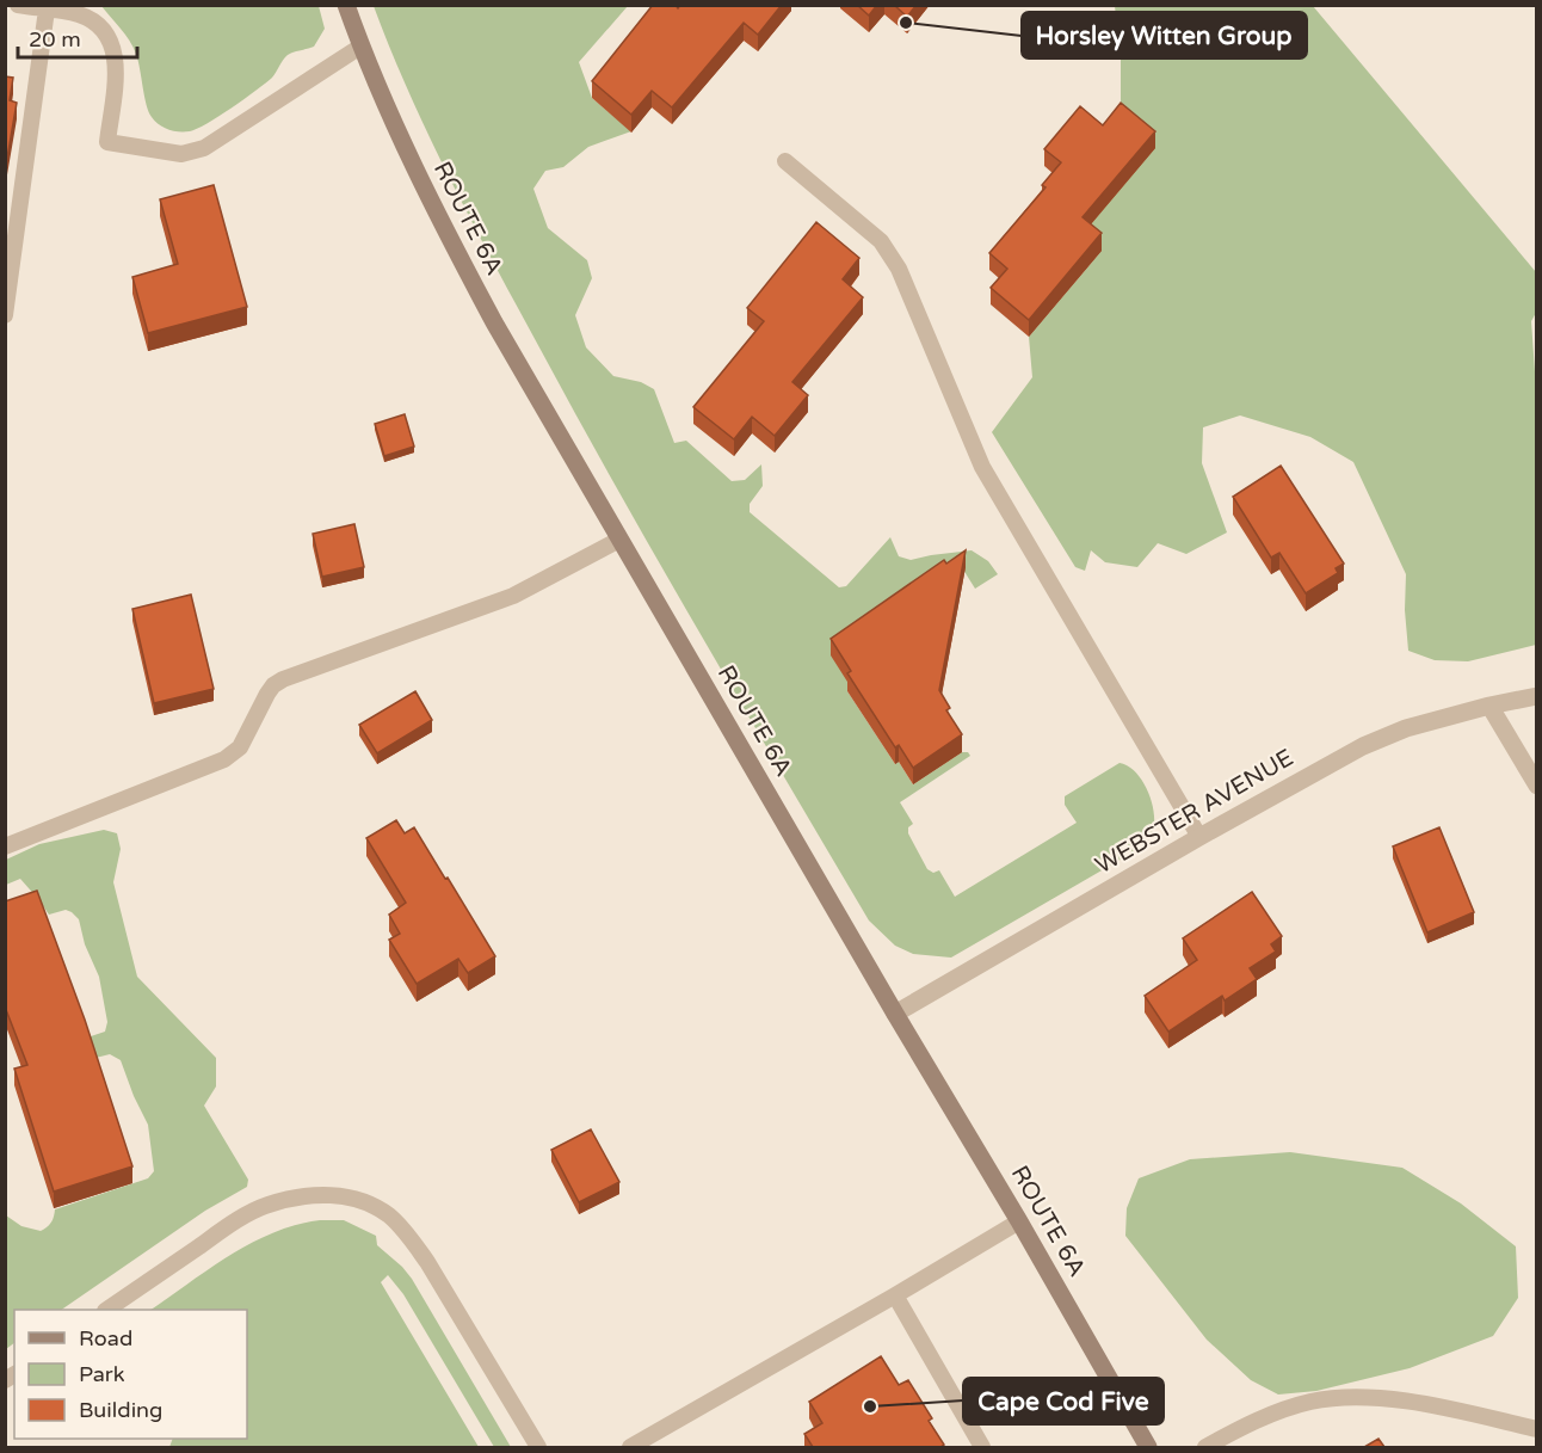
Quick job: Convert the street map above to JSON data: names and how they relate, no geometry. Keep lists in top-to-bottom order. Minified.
{"streets":{"main road":["ROUTE 6A"],"street":["WEBSTER AVENUE"]},"crossings":[["ROUTE 6A","WEBSTER AVENUE"]],"places":["Horsley Witten Group","Cape Cod Five"],"legend":["Road","Park","Building"],"scale_bar":"20 m"}
